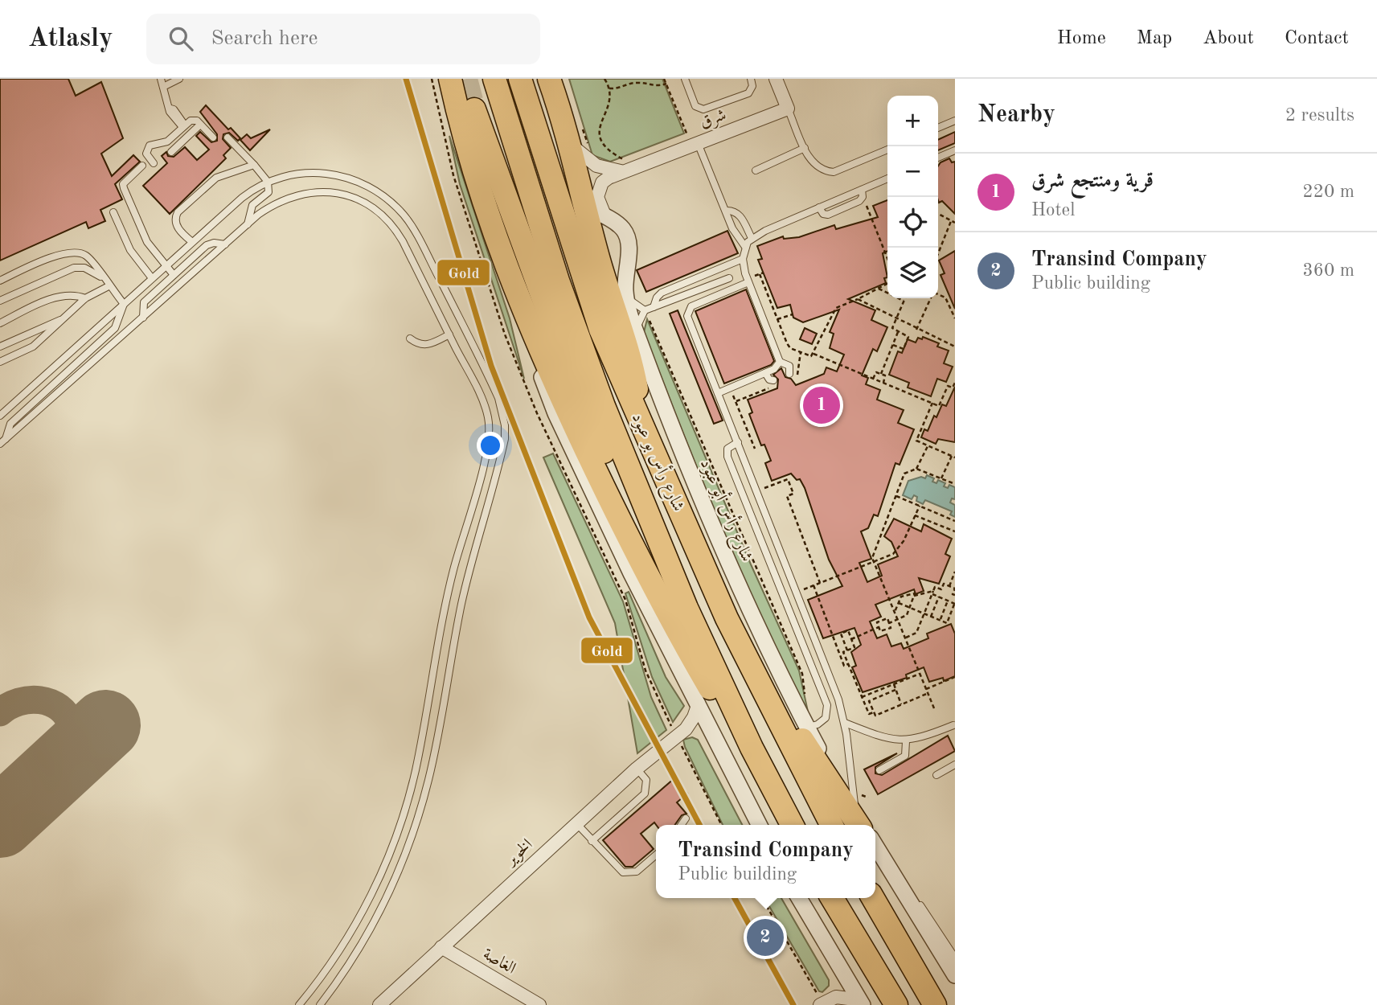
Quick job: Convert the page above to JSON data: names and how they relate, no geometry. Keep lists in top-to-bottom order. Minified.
{"streets":{"highway":["شارع رأس بو عبود"],"street":["شرق","شارع رأس أبو عبود","الخوير","الغاصة"]},"crossings":[["شرق","شارع رأس أبو عبود"],["الخوير","الغاصة"]],"lines":["transit line Gold"],"page":{"header":"Atlasly","search":"Search here","nav":["Home","Map","About","Contact"],"heading":["Nearby","2 results"],"map_buttons":["+","−"],"list":[{"mark":"1","name":"قرية ومنتجع شرق","note":"Hotel","value":"220 m"},{"mark":"2","name":"Transind Company","note":"Public building","value":"360 m"}],"pins":["1","2"],"popup":["Transind Company","Public building"]}}
